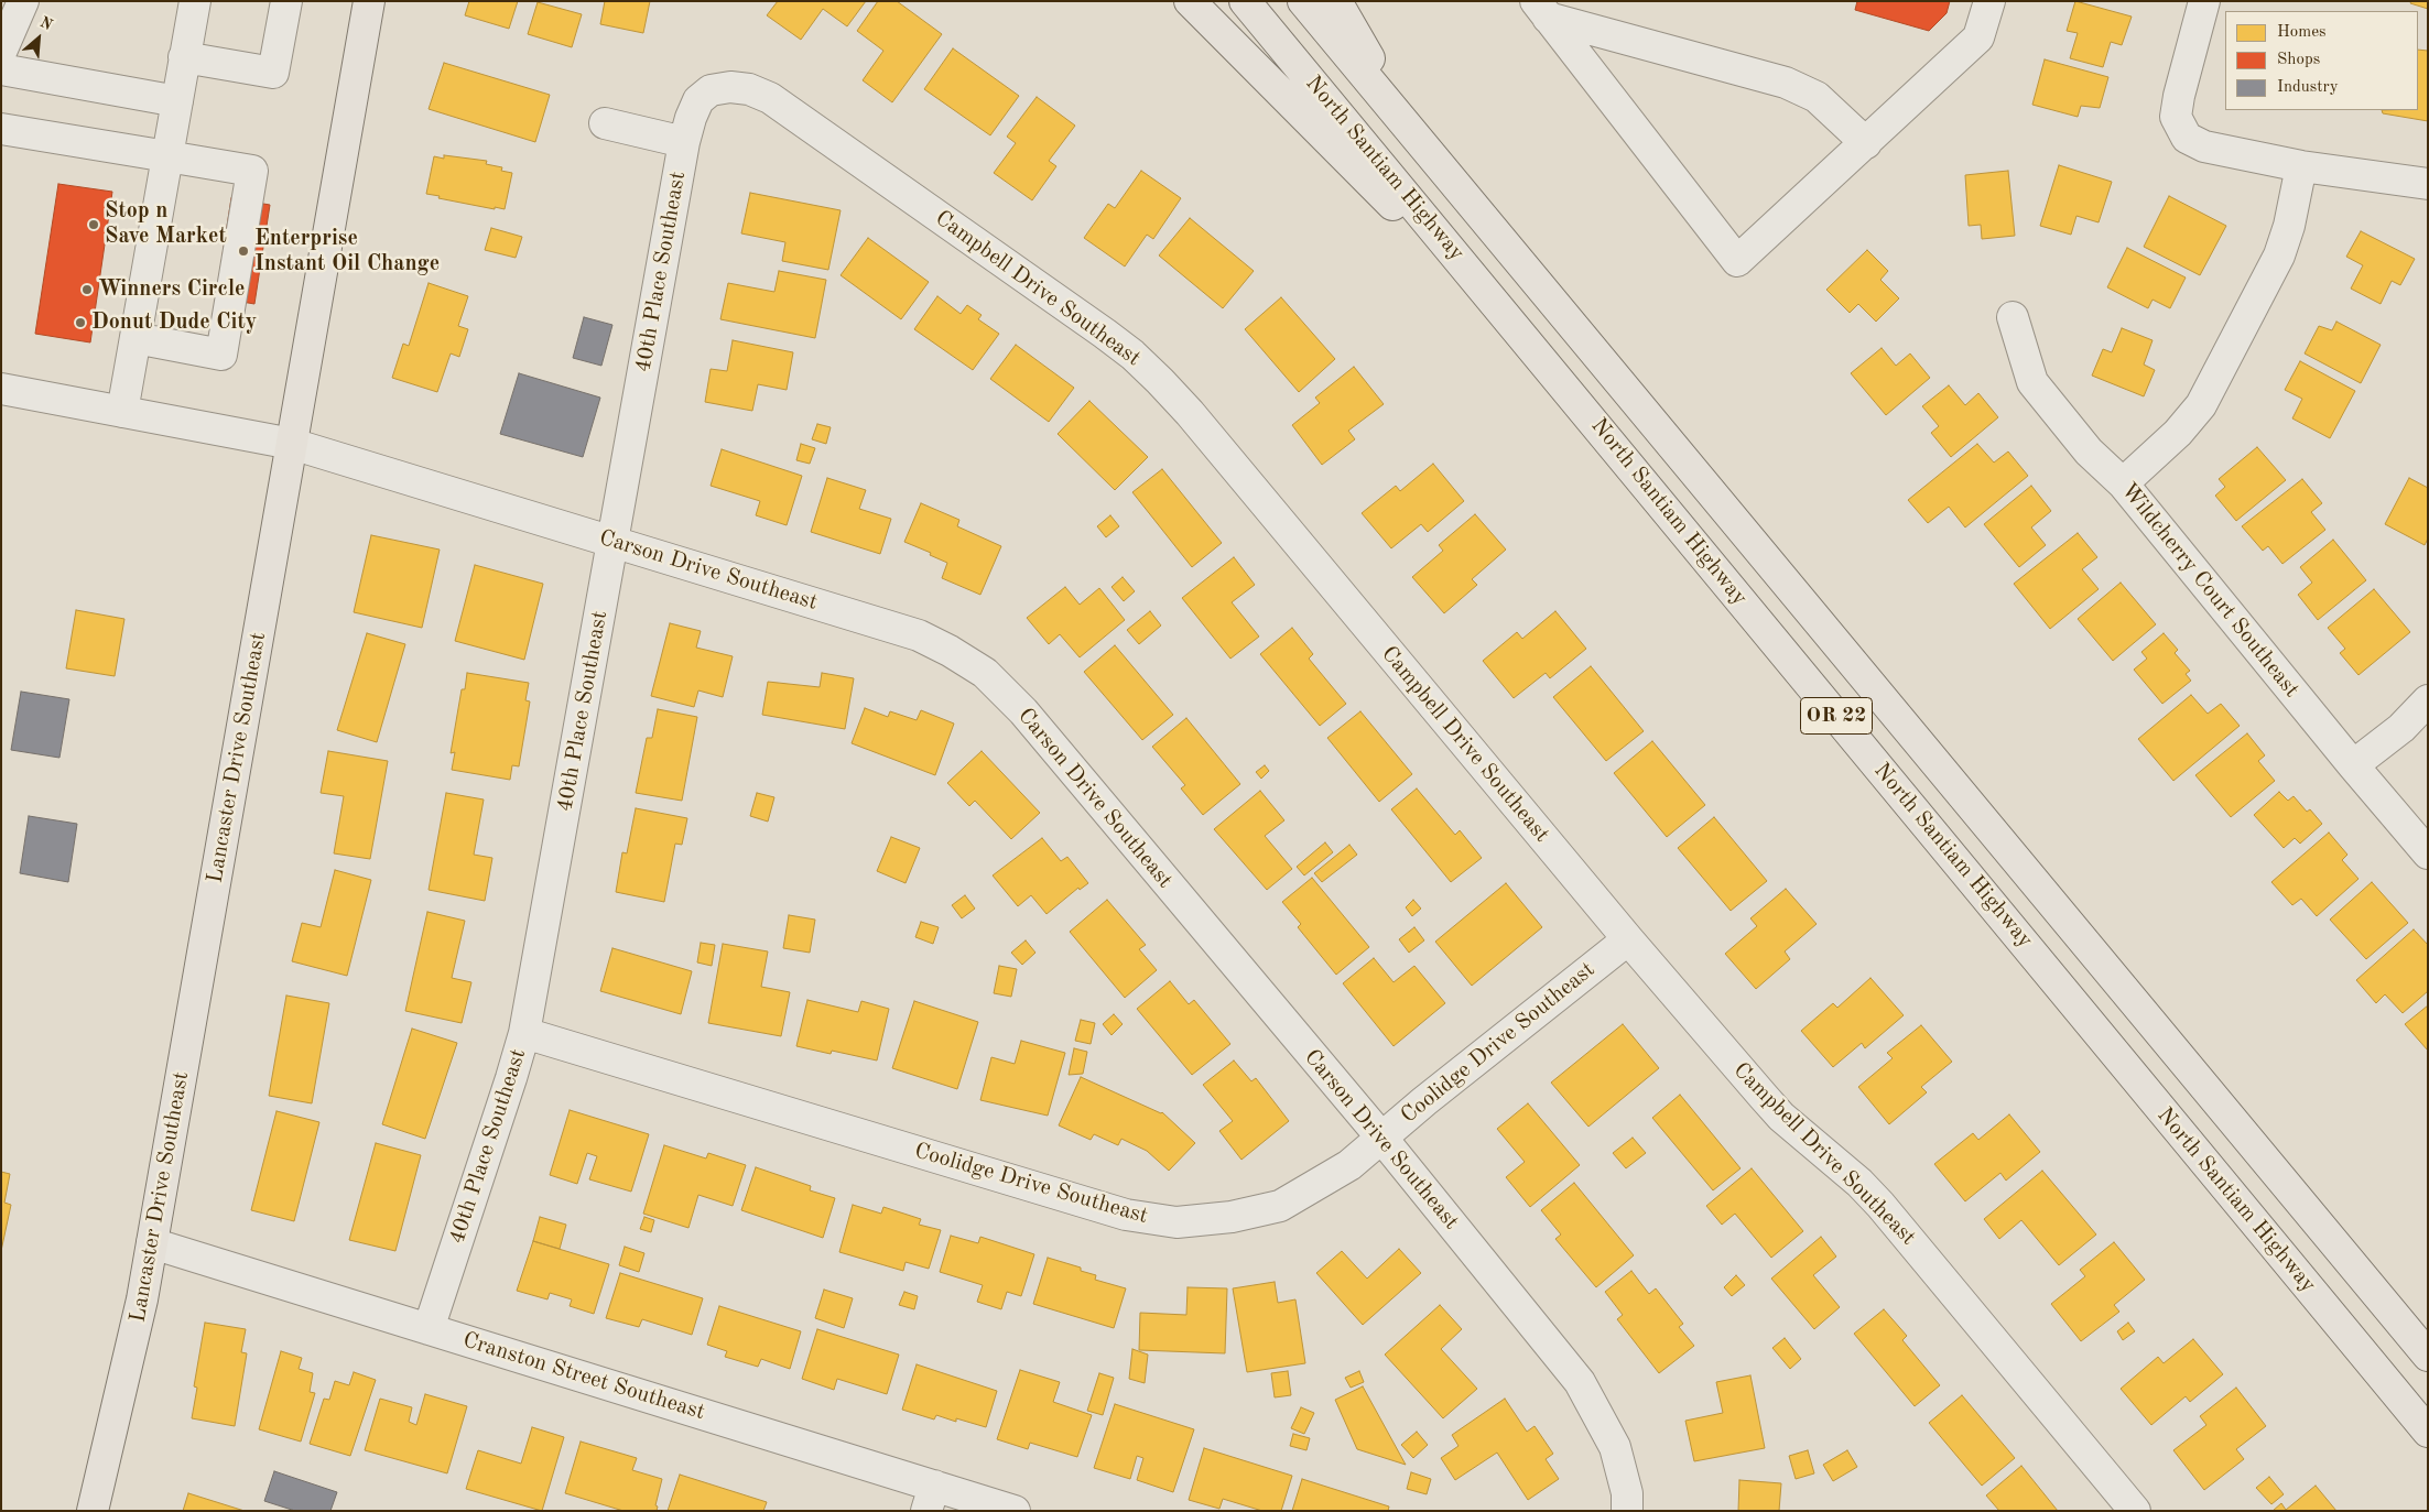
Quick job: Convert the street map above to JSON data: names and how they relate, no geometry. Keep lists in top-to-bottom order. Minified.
{"streets":{"main road":["North Santiam Highway","OR 22","Lancaster Drive Southeast"],"street":["40th Place Southeast","Campbell Drive Southeast","Carson Drive Southeast","Wildcherry Court Southeast","Coolidge Drive Southeast","Cranston Street Southeast"]},"crossings":[["40th Place Southeast","Campbell Drive Southeast"],["40th Place Southeast","Carson Drive Southeast"],["40th Place Southeast","Coolidge Drive Southeast"],["40th Place Southeast","Cranston Street Southeast"],["Campbell Drive Southeast","Coolidge Drive Southeast"],["Carson Drive Southeast","Lancaster Drive Southeast"],["Carson Drive Southeast","Coolidge Drive Southeast"],["Lancaster Drive Southeast","Cranston Street Southeast"]],"places":["Stop n Save Market","Enterprise Instant Oil Change","Winners Circle","Donut Dude City"],"legend":["Homes","Shops","Industry"],"north":"top right"}
